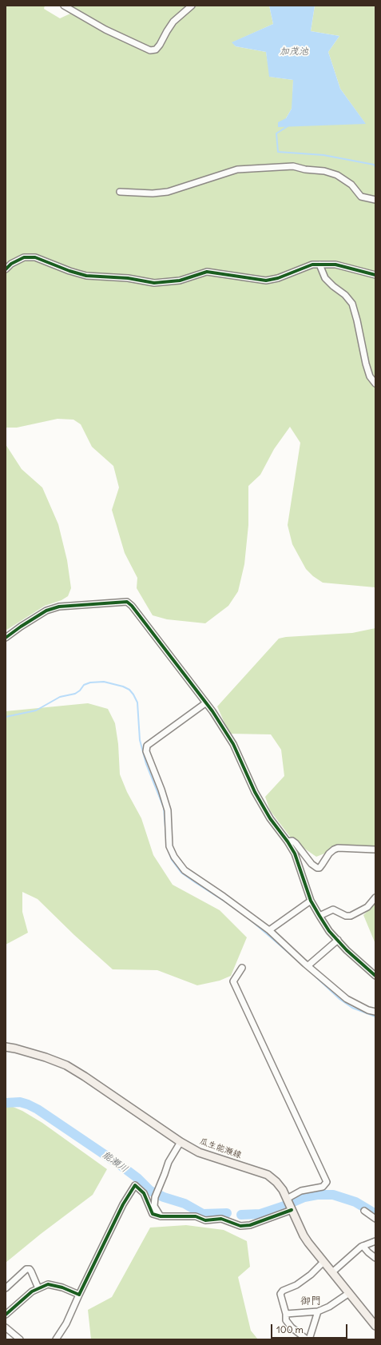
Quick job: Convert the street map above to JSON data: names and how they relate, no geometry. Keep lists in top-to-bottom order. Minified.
{"streets":{"main road":["瓜生能瀬線"]},"districts":["御門"],"water":["加茂池","能瀬川"],"scale_bar":"100 m"}
